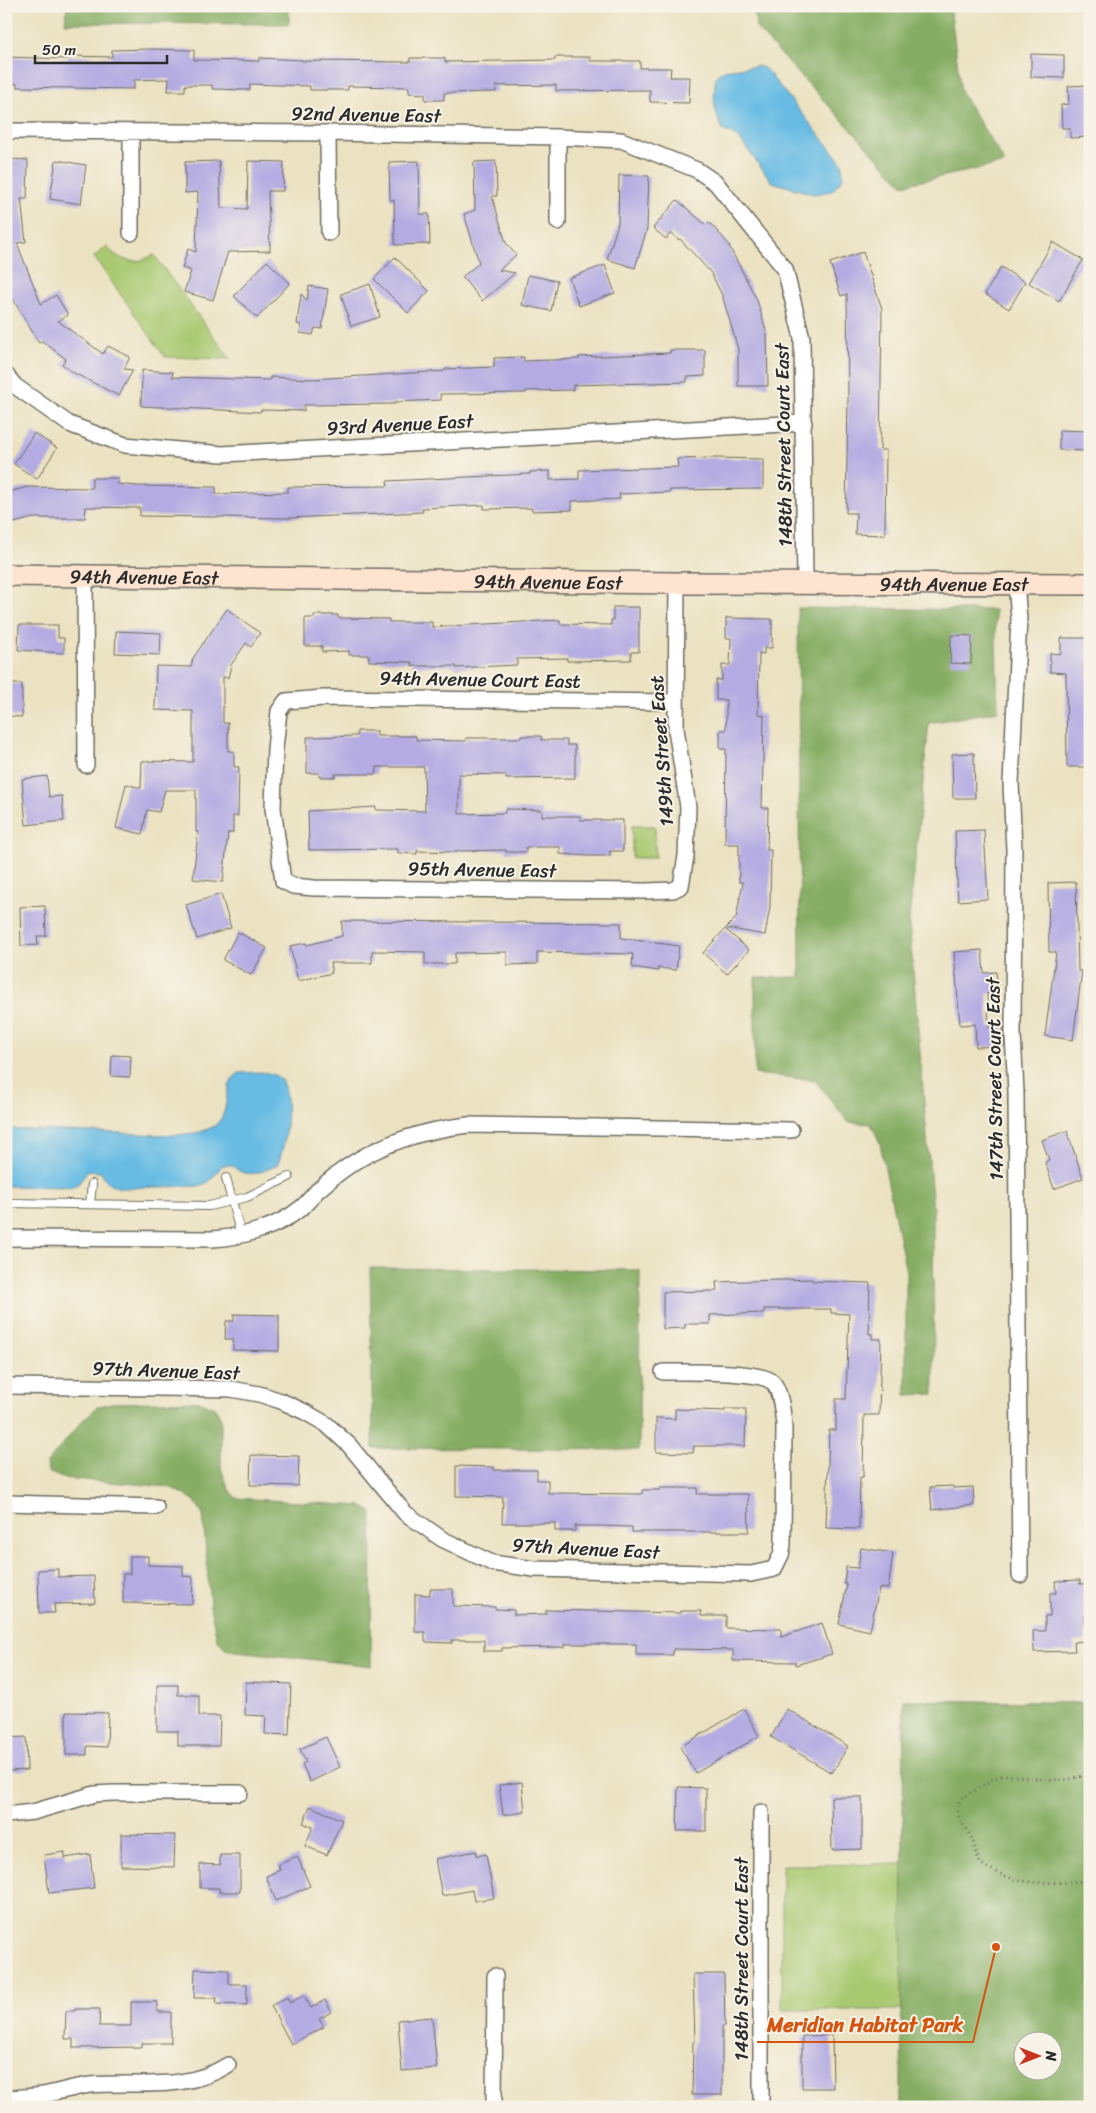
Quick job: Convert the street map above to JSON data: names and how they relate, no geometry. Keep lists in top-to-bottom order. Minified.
{"streets":{"main road":["94th Avenue East"],"street":["92nd Avenue East","93rd Avenue East","148th Street Court East","94th Avenue Court East","149th Street East","95th Avenue East","147th Street Court East","97th Avenue East"]},"crossings":[["92nd Avenue East","148th Street Court East"],["93rd Avenue East","148th Street Court East"],["148th Street Court East","94th Avenue East"],["94th Avenue East","149th Street East"],["94th Avenue East","147th Street Court East"],["94th Avenue Court East","149th Street East"],["94th Avenue Court East","95th Avenue East"],["149th Street East","95th Avenue East"]],"places":["Meridian Habitat Park"],"scale_bar":"50 m","north":"right"}
